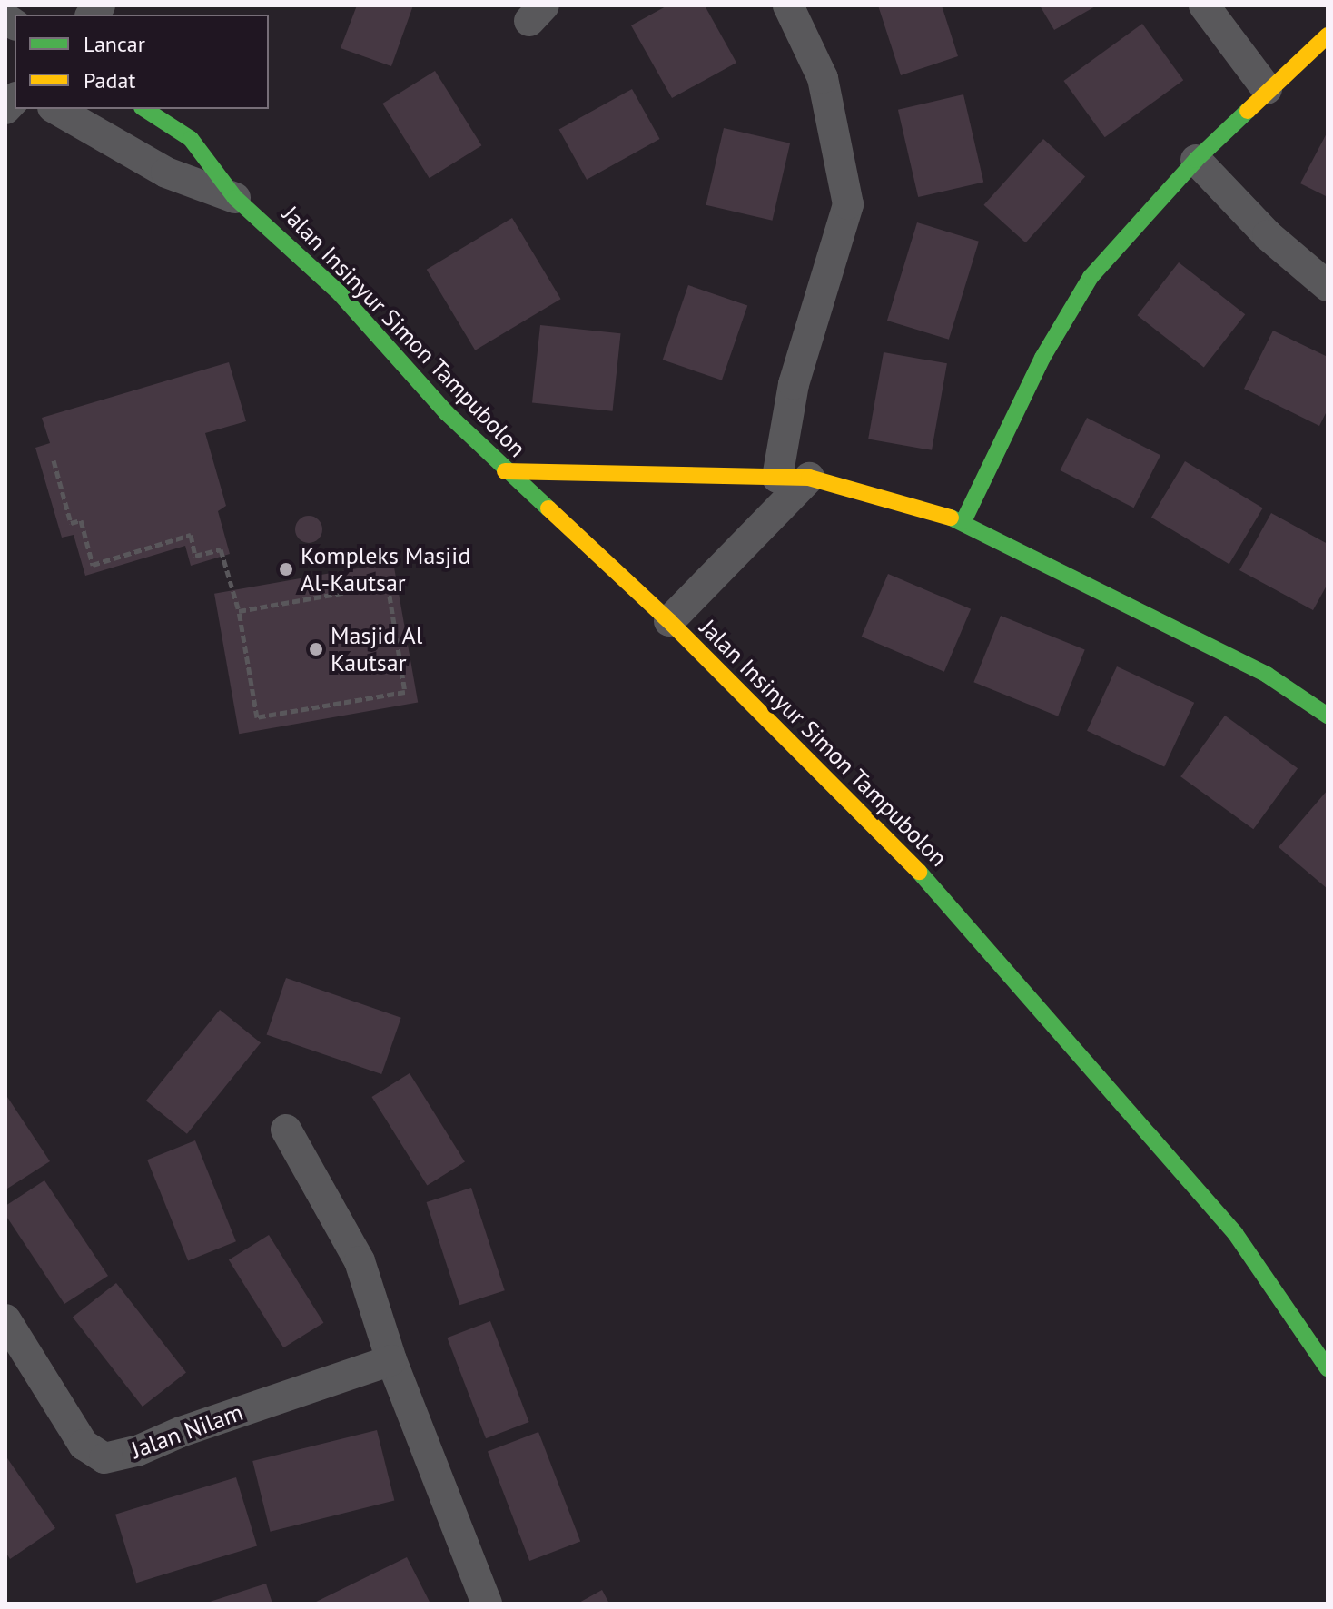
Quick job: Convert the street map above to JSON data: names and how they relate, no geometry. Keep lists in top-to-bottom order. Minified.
{"streets":{"street":["Jalan Insinyur Simon Tampubolon","Jalan Nilam"]},"places":["Kompleks Masjid Al-Kautsar","Masjid Al Kautsar"],"legend":["Lancar","Padat"]}
